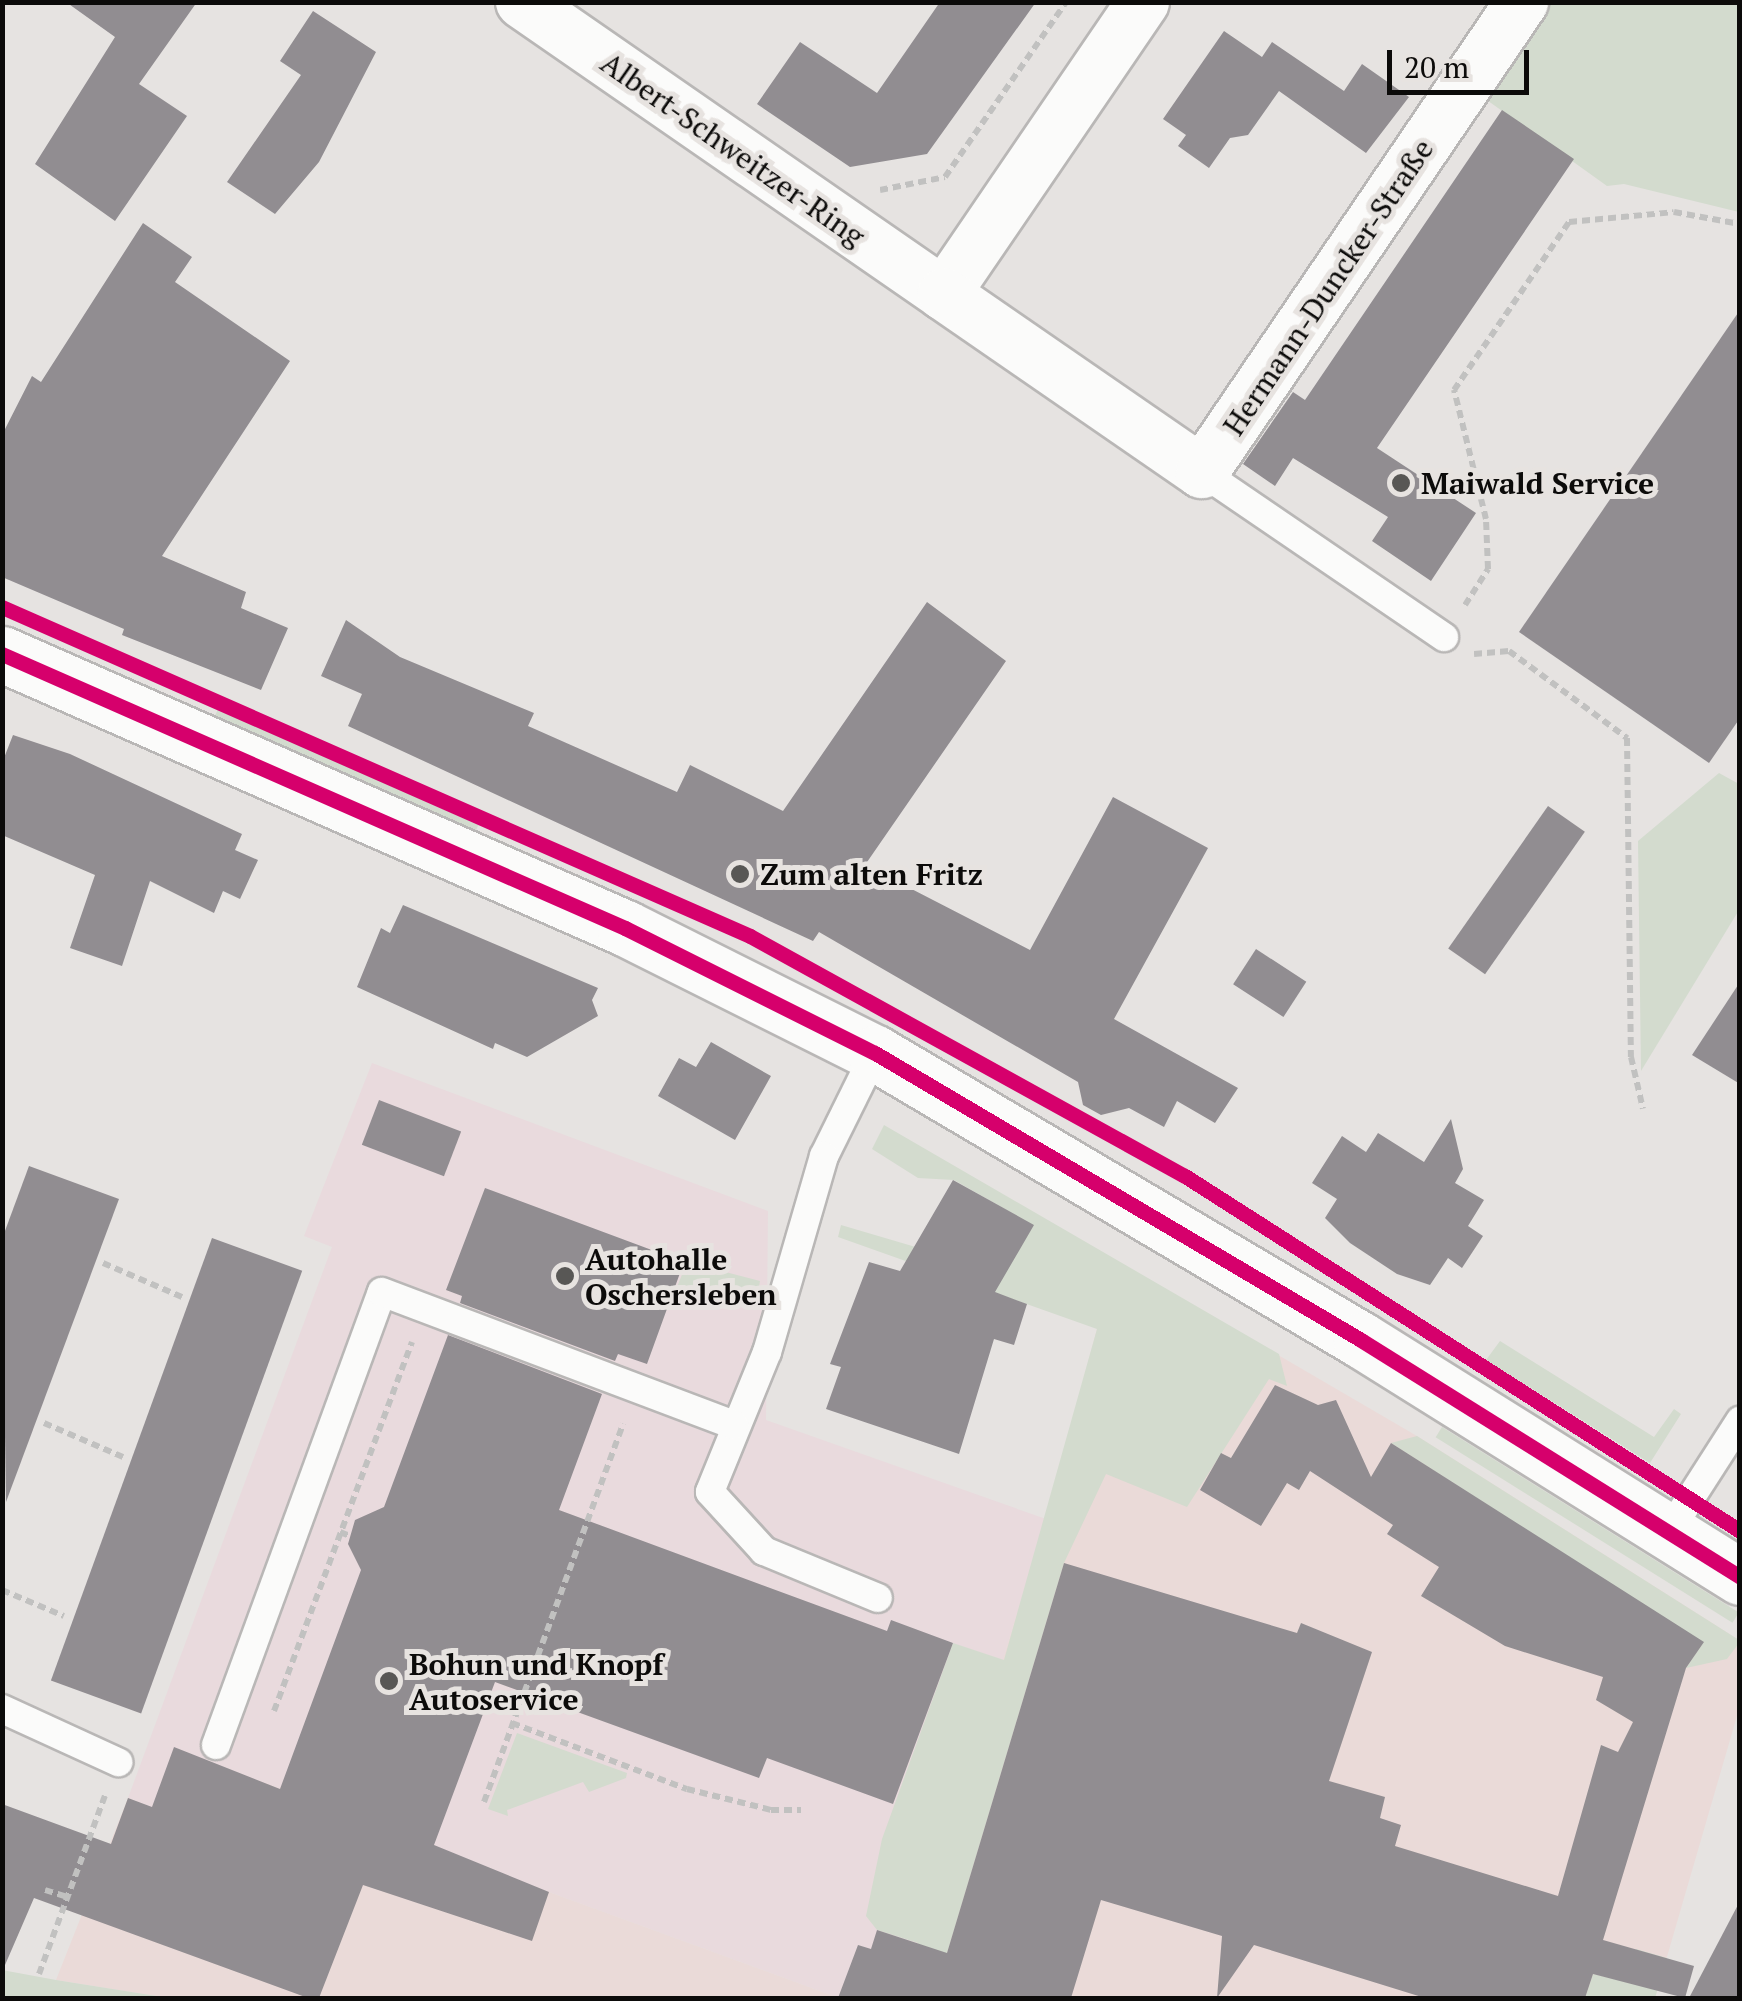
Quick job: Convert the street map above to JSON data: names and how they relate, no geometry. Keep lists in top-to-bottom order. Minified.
{"streets":{"street":["Albert-Schweitzer-Ring","Hermann-Duncker-Straße"]},"crossings":[["Albert-Schweitzer-Ring","Hermann-Duncker-Straße"]],"places":["Maiwald Service","Zum alten Fritz","Autohalle Oschersleben","Bohun und Knopf Autoservice"],"scale_bar":"20 m"}
